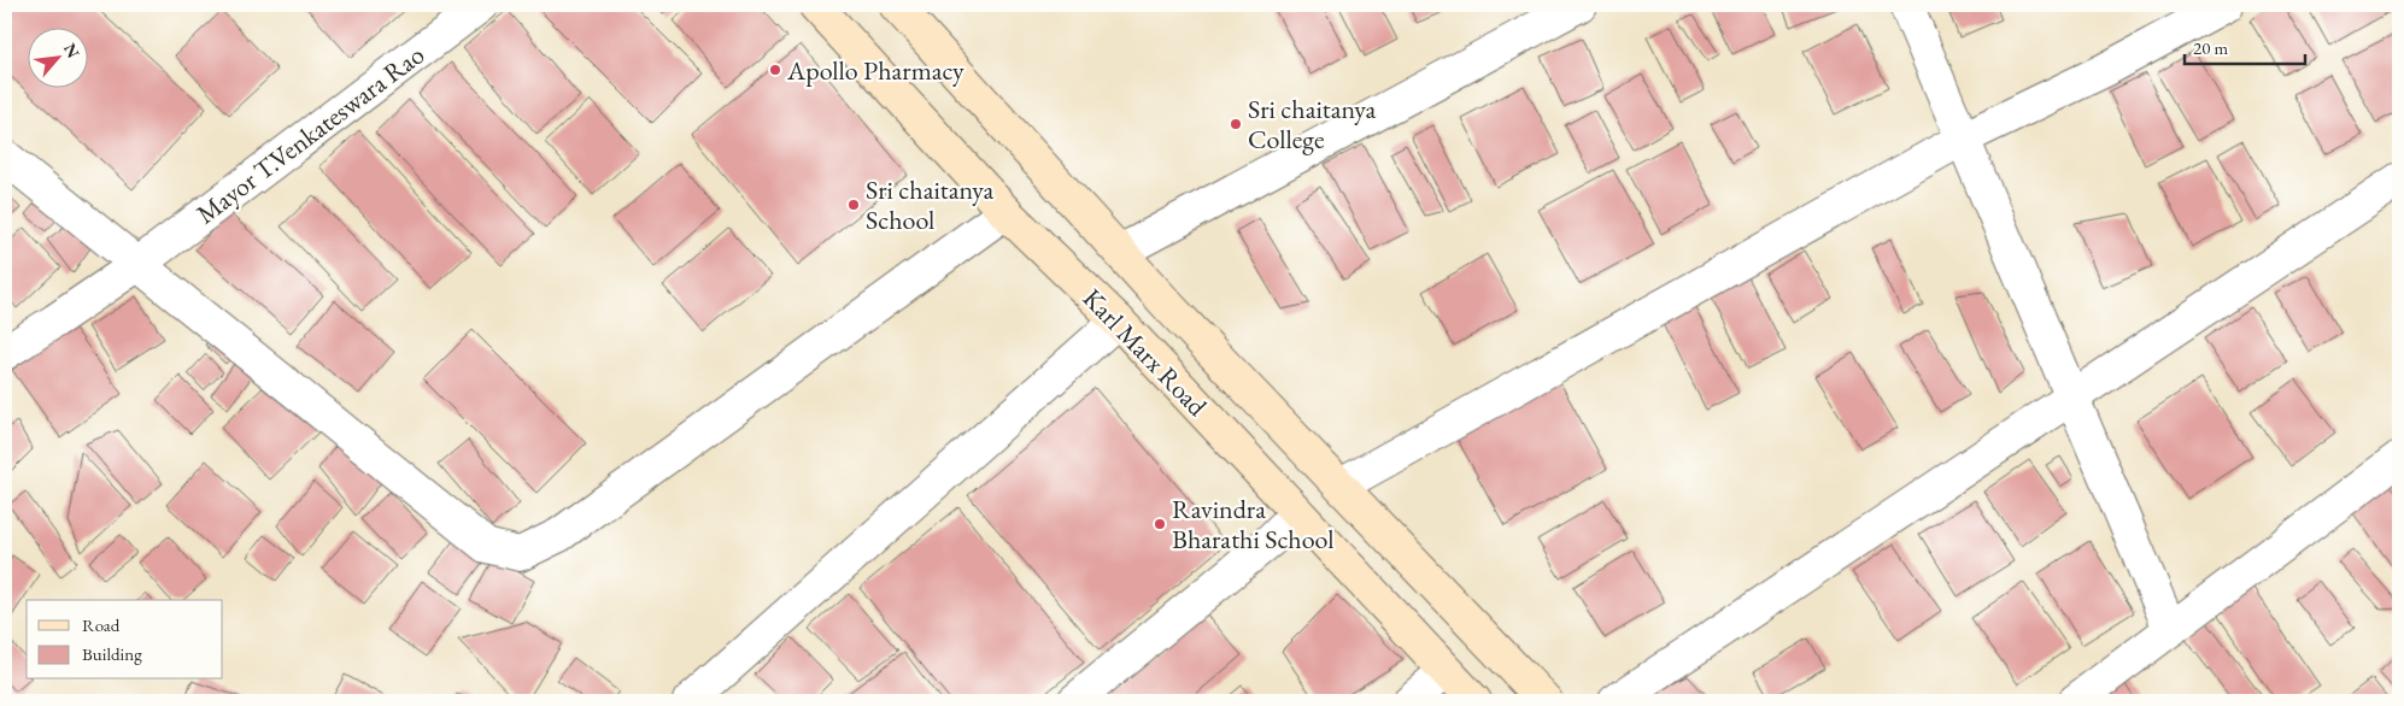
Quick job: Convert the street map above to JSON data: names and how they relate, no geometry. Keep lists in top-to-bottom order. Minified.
{"streets":{"main road":["Karl Marx Road"],"street":["Mayor T.Venkateswara Rao"]},"places":["Apollo Pharmacy","Sri chaitanya College","Sri chaitanya School","Ravindra Bharathi School"],"legend":["Road","Building"],"scale_bar":"20 m","north":"top right"}
